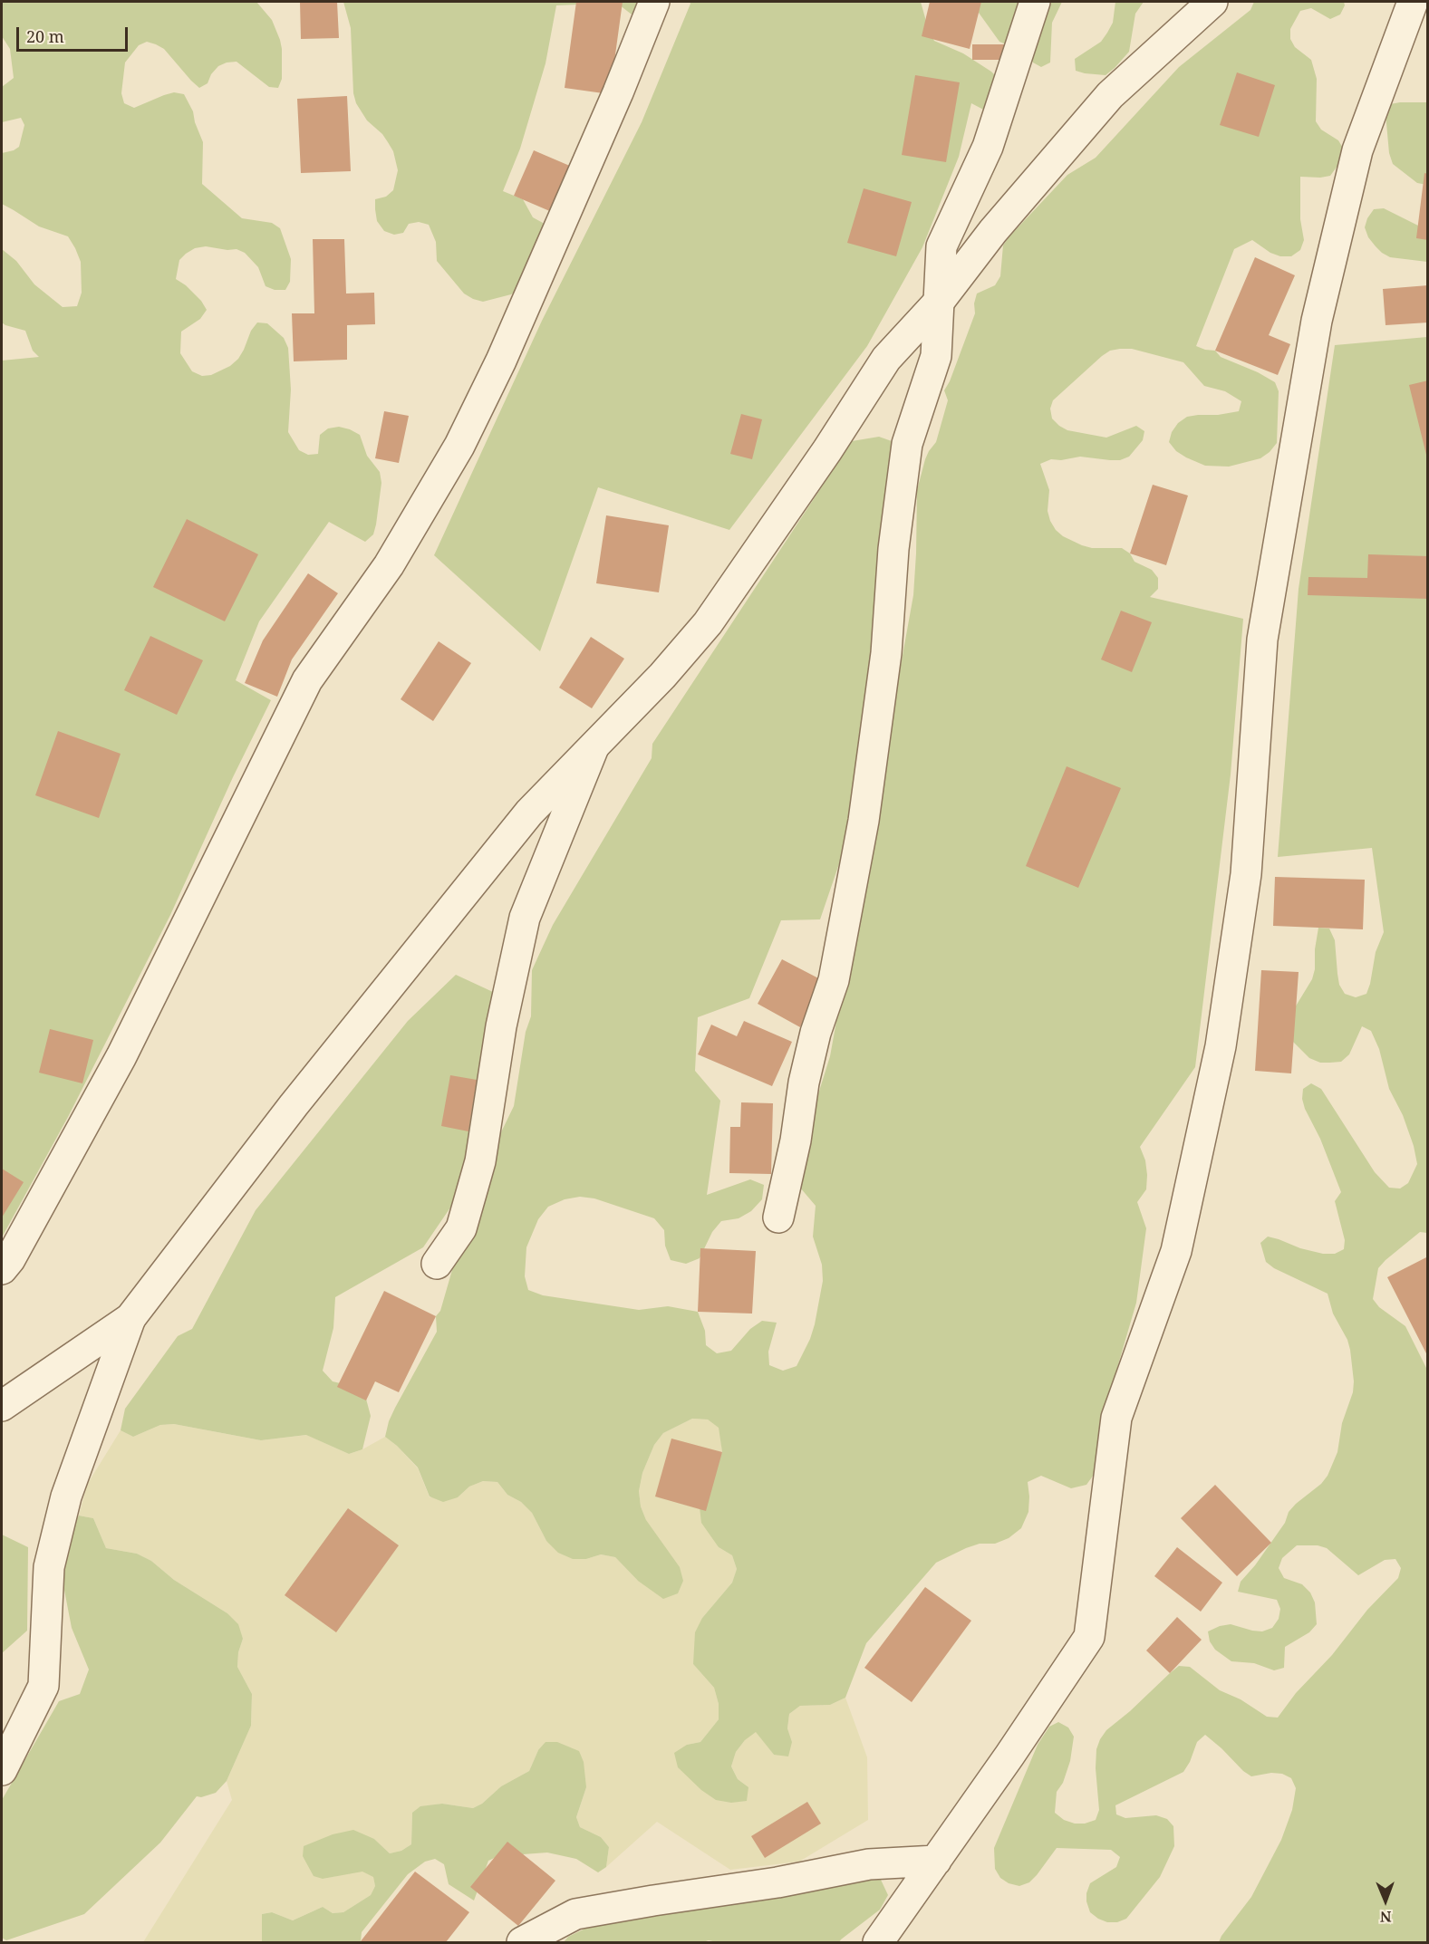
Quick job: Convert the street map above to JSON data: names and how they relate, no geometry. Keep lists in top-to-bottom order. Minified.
{"scale_bar":"20 m","north":"bottom"}
